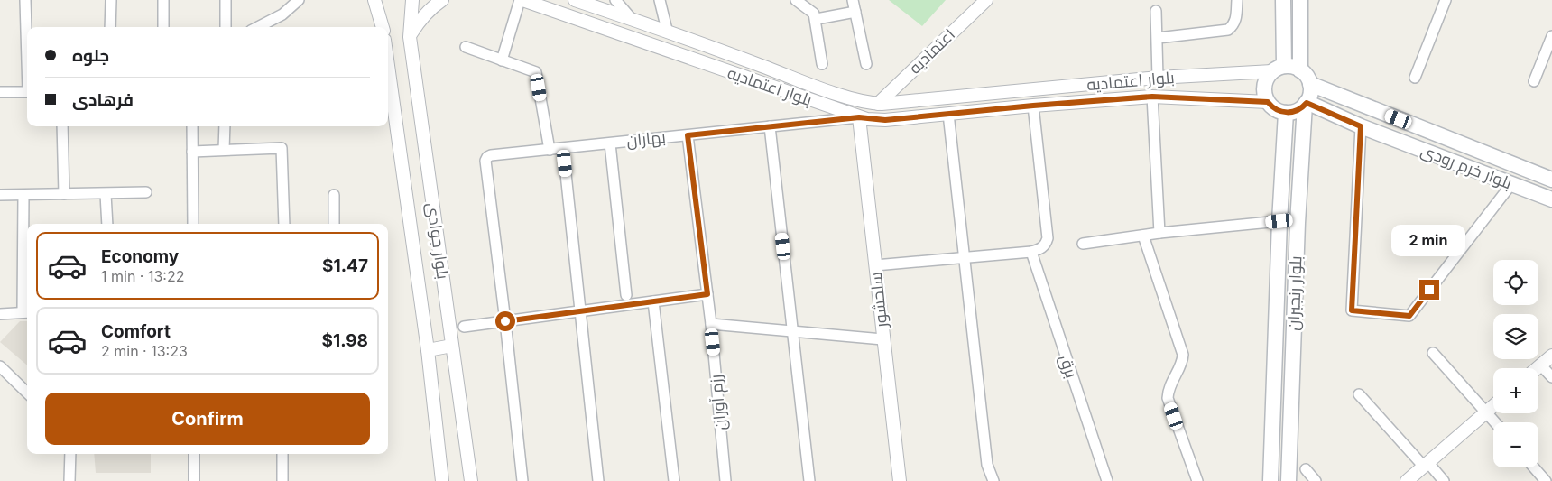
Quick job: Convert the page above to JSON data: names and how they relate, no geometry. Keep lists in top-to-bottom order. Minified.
{"streets":{"main road":["بلوار خرم رودی","بلوار رنجبران"],"street":["اعتمادیه","بلوار اعتمادیه","بهاران","بلوار جوادی","سلحشور","برق","رزم آوران"]},"crossings":[["اعتمادیه","بلوار اعتمادیه"],["بلوار اعتمادیه","بهاران"],["بلوار اعتمادیه","بلوار خرم رودی"],["بلوار اعتمادیه","بلوار رنجبران"],["بلوار اعتمادیه","سلحشور"],["بهاران","سلحشور"],["بهاران","رزم آوران"],["بلوار خرم رودی","بلوار رنجبران"]],"page":{"banner":["جلوه","فرهادی"],"bubble":"2 min","list":[{"name":"Economy","note":"1 min · 13:22","value":"$1.47"},{"name":"Comfort","note":"2 min · 13:23","value":"$1.98"}],"map_buttons":["+","−"],"buttons":"Confirm"}}
